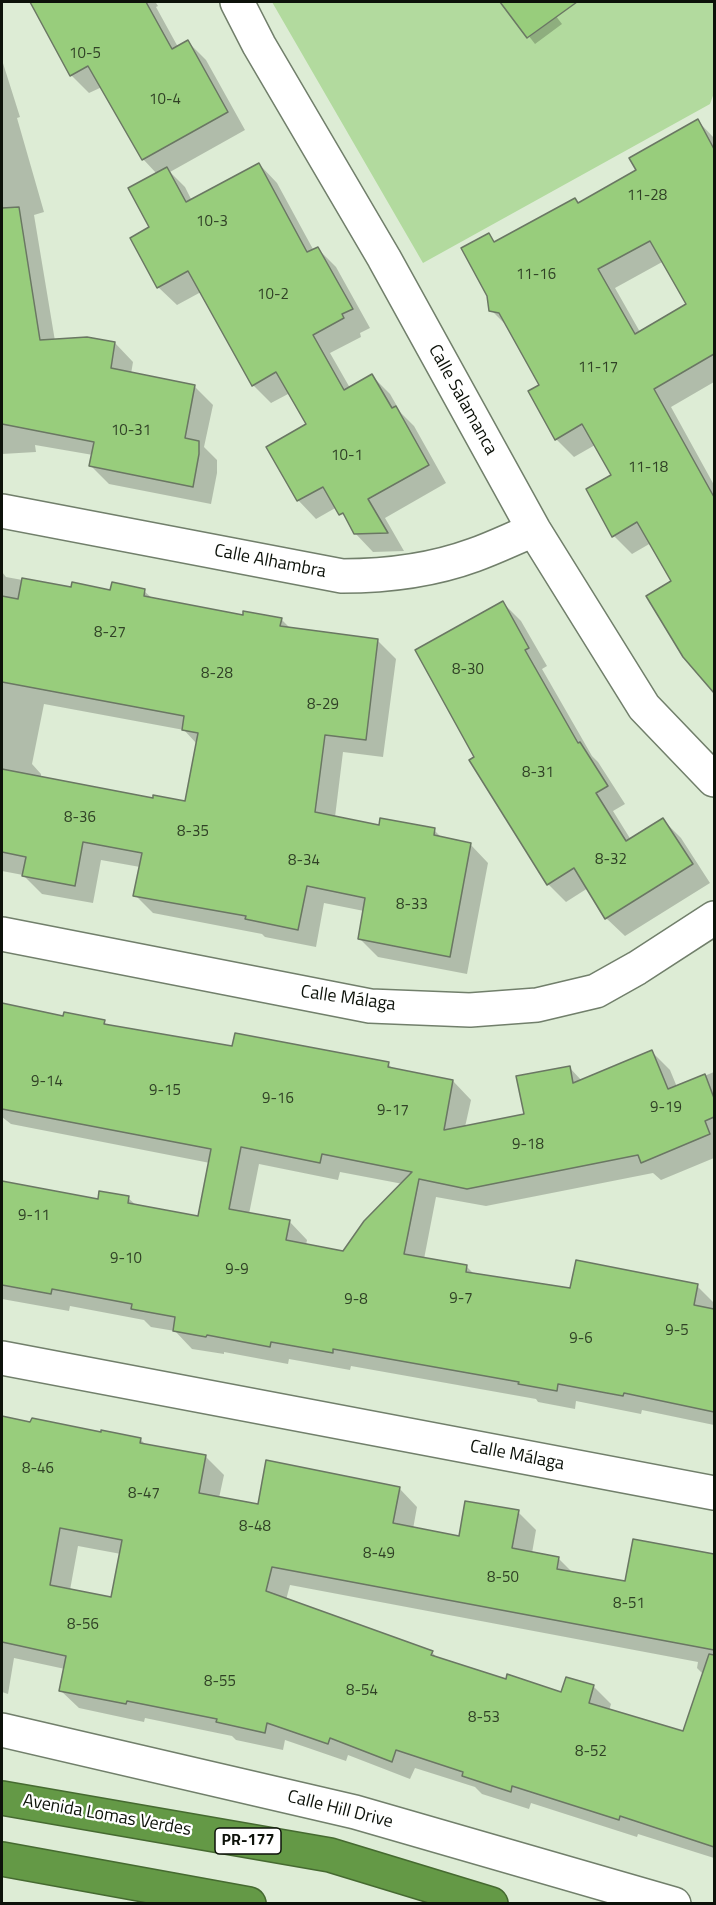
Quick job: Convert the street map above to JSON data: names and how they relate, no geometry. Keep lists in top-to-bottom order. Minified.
{"streets":{"highway":["Avenida Lomas Verdes","PR-177"],"street":["Calle Salamanca","Calle Alhambra","Calle Málaga","Calle Hill Drive"]},"crossings":[["Calle Salamanca","Calle Alhambra"]],"house_numbers":["10-5","10-4","11-28","10-3","11-16","10-2","11-17","10-31","10-1","11-18","8-27","8-30","8-28","8-29","8-31","8-36","8-35","8-32","8-34","8-33","9-14","9-15","9-16","9-19","9-17","9-18","9-11","9-10","9-9","9-7","9-8","9-5","9-6","8-46","8-47","8-48","8-49","8-50","8-51","8-56","8-55","8-54","8-53","8-52"]}
